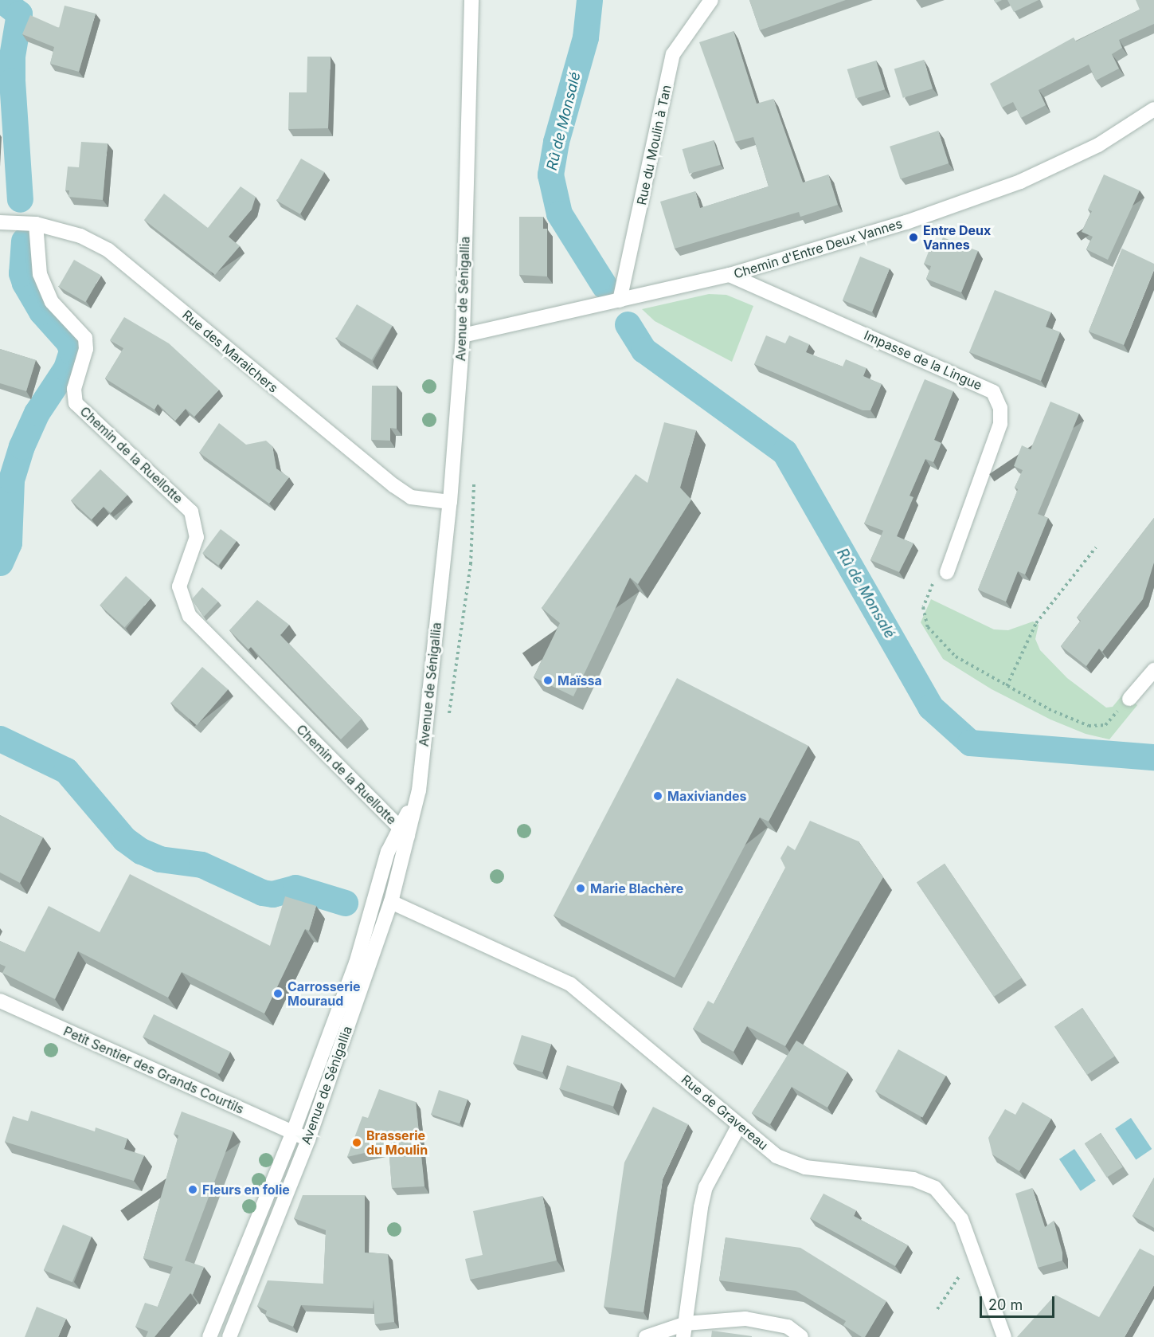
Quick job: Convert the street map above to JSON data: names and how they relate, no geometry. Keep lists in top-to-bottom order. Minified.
{"streets":{"street":["Rue du Moulin à Tan","Chemin d'Entre Deux Vannes","Avenue de Sénigallia","Rue des Maraichers","Impasse de la Lingue","Chemin de la Ruellotte","Petit Sentier des Grands Courtils","Rue de Gravereau"]},"crossings":[["Rue du Moulin à Tan","Chemin d'Entre Deux Vannes"],["Chemin d'Entre Deux Vannes","Avenue de Sénigallia"],["Chemin d'Entre Deux Vannes","Impasse de la Lingue"],["Avenue de Sénigallia","Rue des Maraichers"],["Avenue de Sénigallia","Chemin de la Ruellotte"],["Avenue de Sénigallia","Petit Sentier des Grands Courtils"],["Avenue de Sénigallia","Rue de Gravereau"],["Rue des Maraichers","Chemin de la Ruellotte"]],"water":["Rû de Monsalé"],"places":["Entre Deux Vannes","Maïssa","Maxiviandes","Marie Blachère","Carrosserie Mouraud","Brasserie du Moulin","Fleurs en folie"],"scale_bar":"20 m"}
